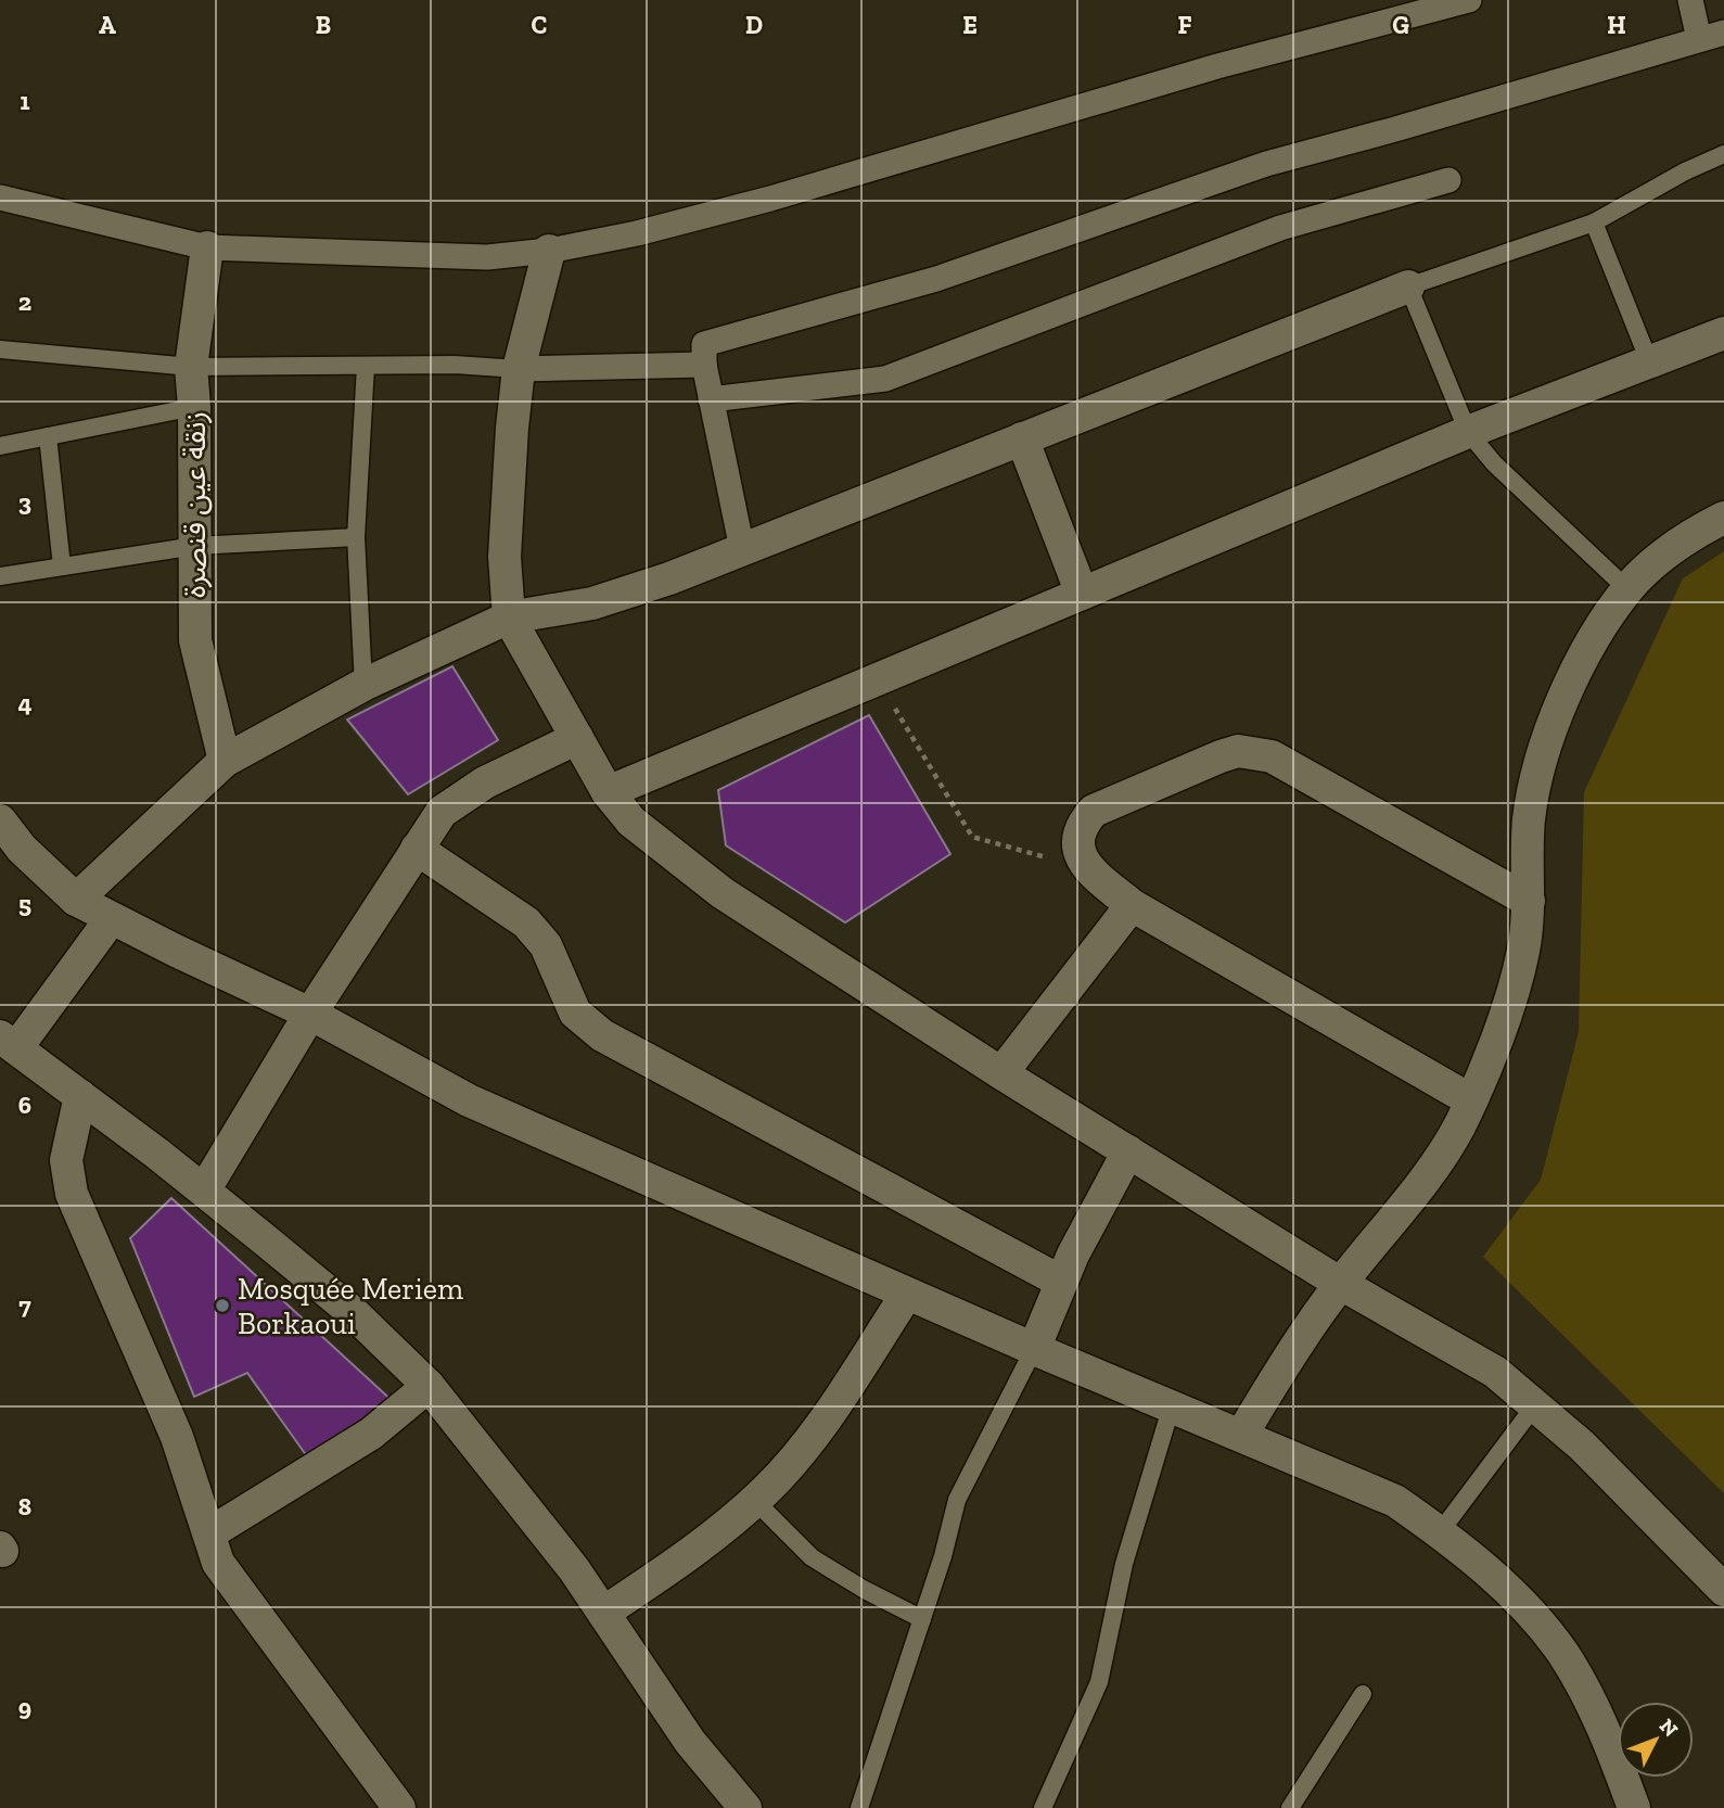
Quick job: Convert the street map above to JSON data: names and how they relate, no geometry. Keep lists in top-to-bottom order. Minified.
{"streets":{"street":["زنقة عين قنصرة"]},"places":["Mosquée Meriem Borkaoui"],"north":"top right","grid":{"columns":["A","B","C","D","E","F","G","H"],"rows":["1","2","3","4","5","6","7","8","9"]}}
